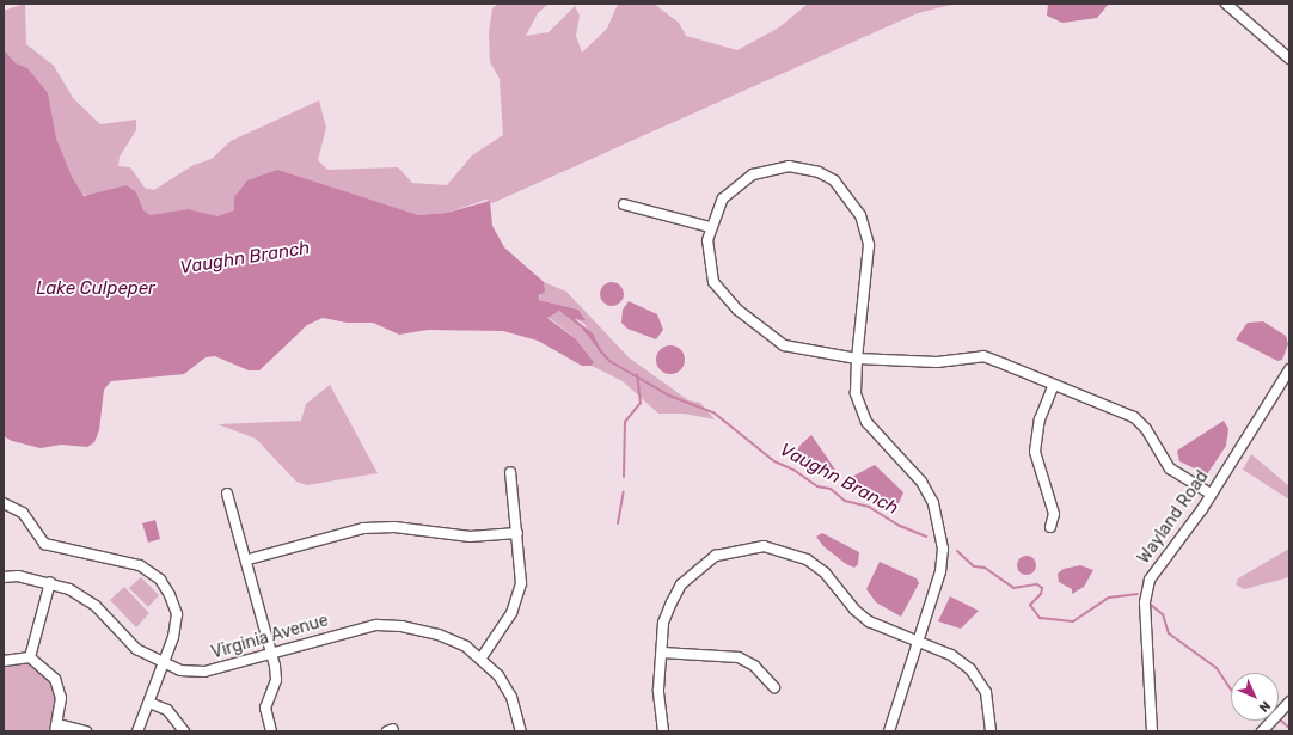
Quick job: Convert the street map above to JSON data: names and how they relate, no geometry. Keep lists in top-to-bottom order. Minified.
{"streets":{"street":["Wayland Road","Virginia Avenue"]},"water":["Vaughn Branch","Lake Culpeper"],"north":"bottom right"}
